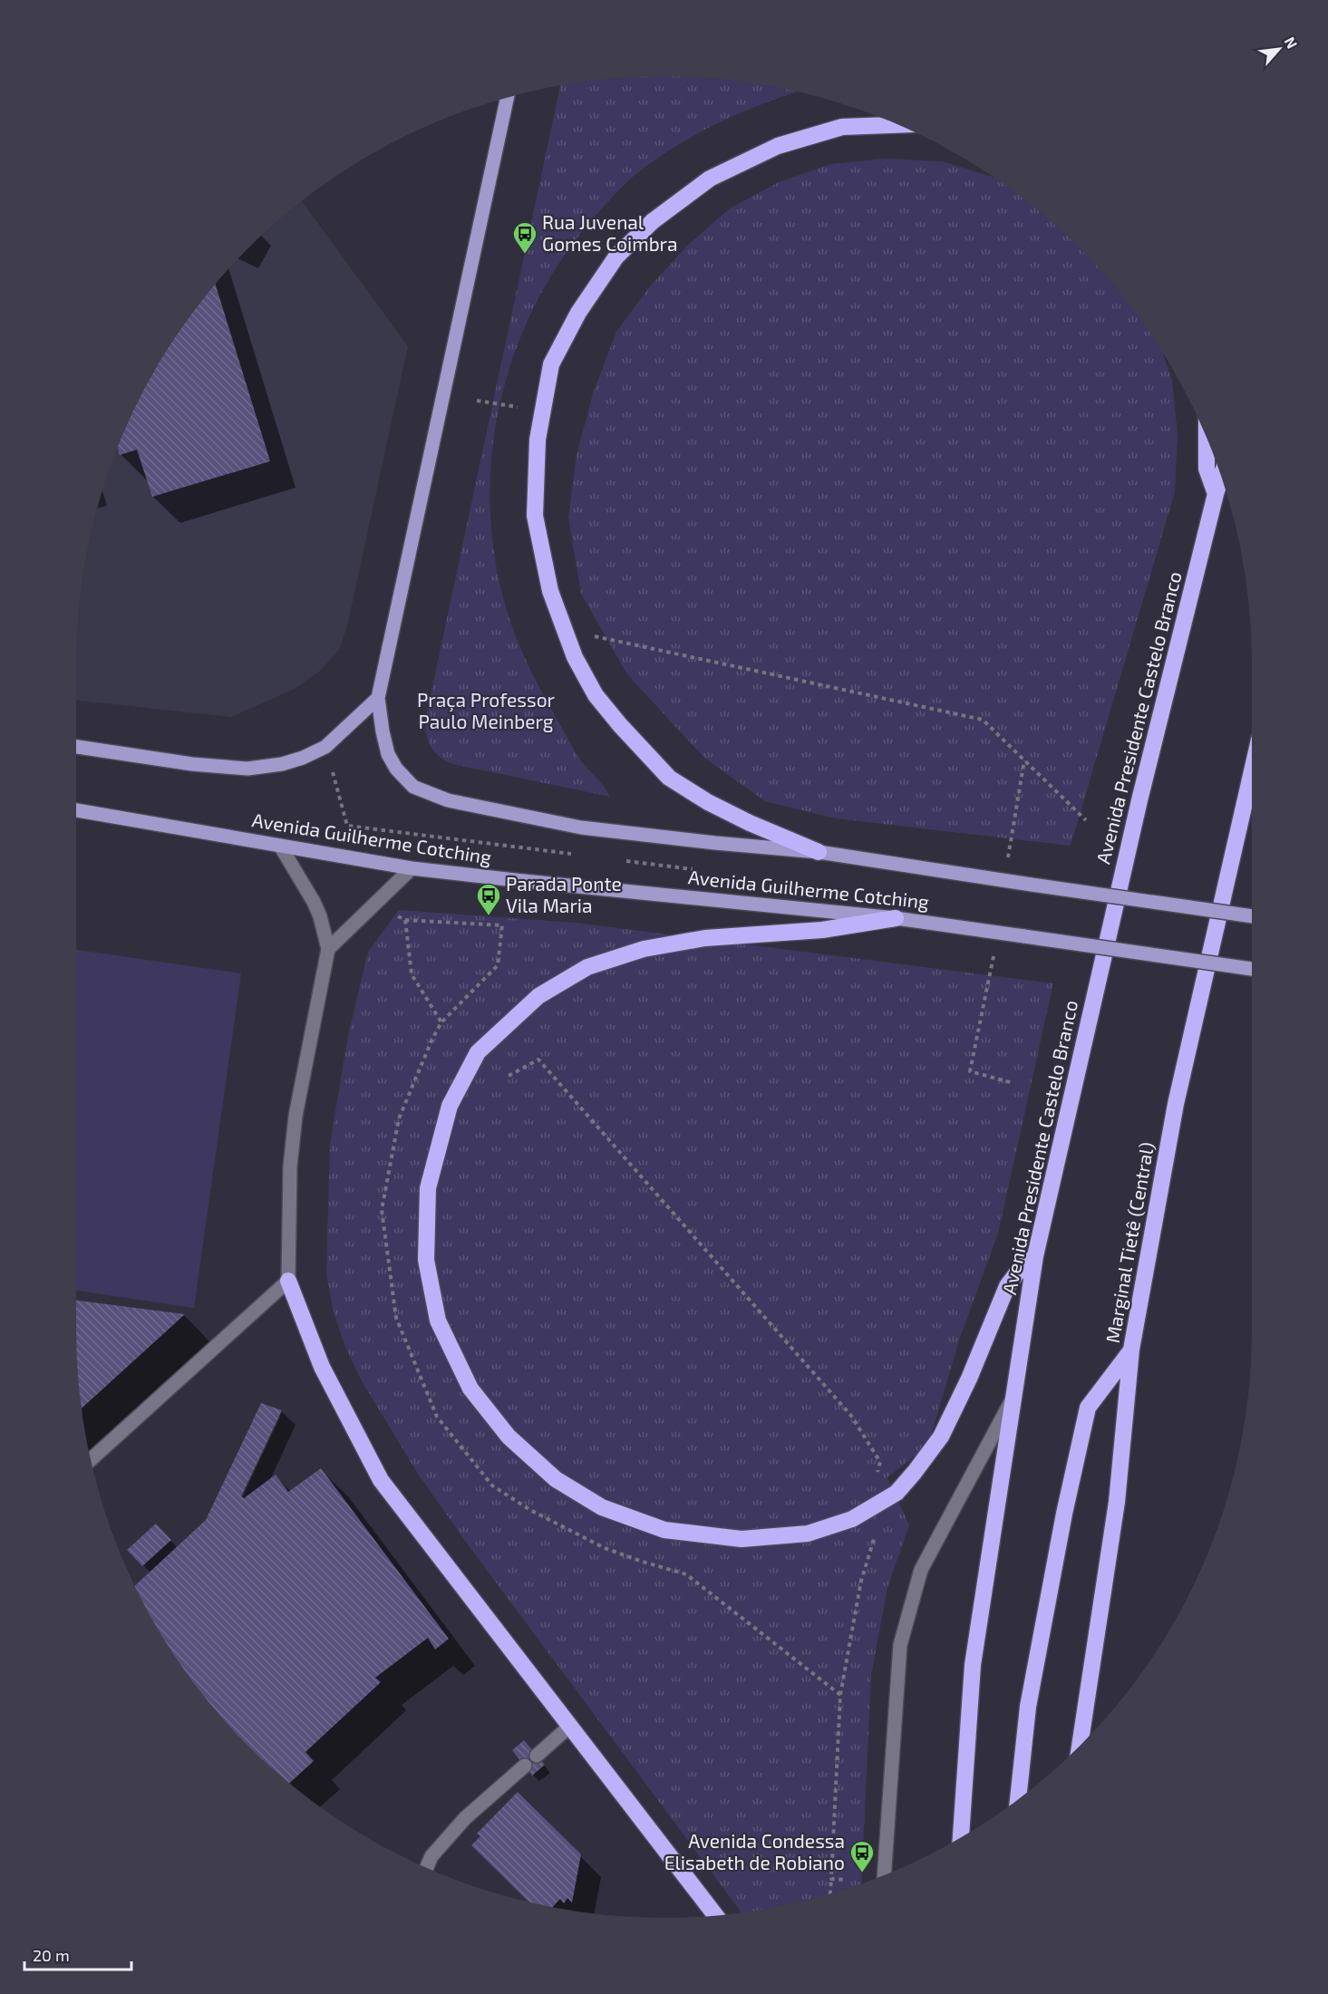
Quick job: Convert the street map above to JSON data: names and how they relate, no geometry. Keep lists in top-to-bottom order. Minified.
{"streets":{"highway":["Avenida Presidente Castelo Branco","Marginal Tietê (Central)"],"main road":["Avenida Guilherme Cotching"]},"parks":["Praça Professor Paulo Meinberg"],"places":{"bus stop":["Rua Juvenal Gomes Coimbra","Parada Ponte Vila Maria","Avenida Condessa Elisabeth de Robiano"]},"scale_bar":"20 m","north":"top right"}
